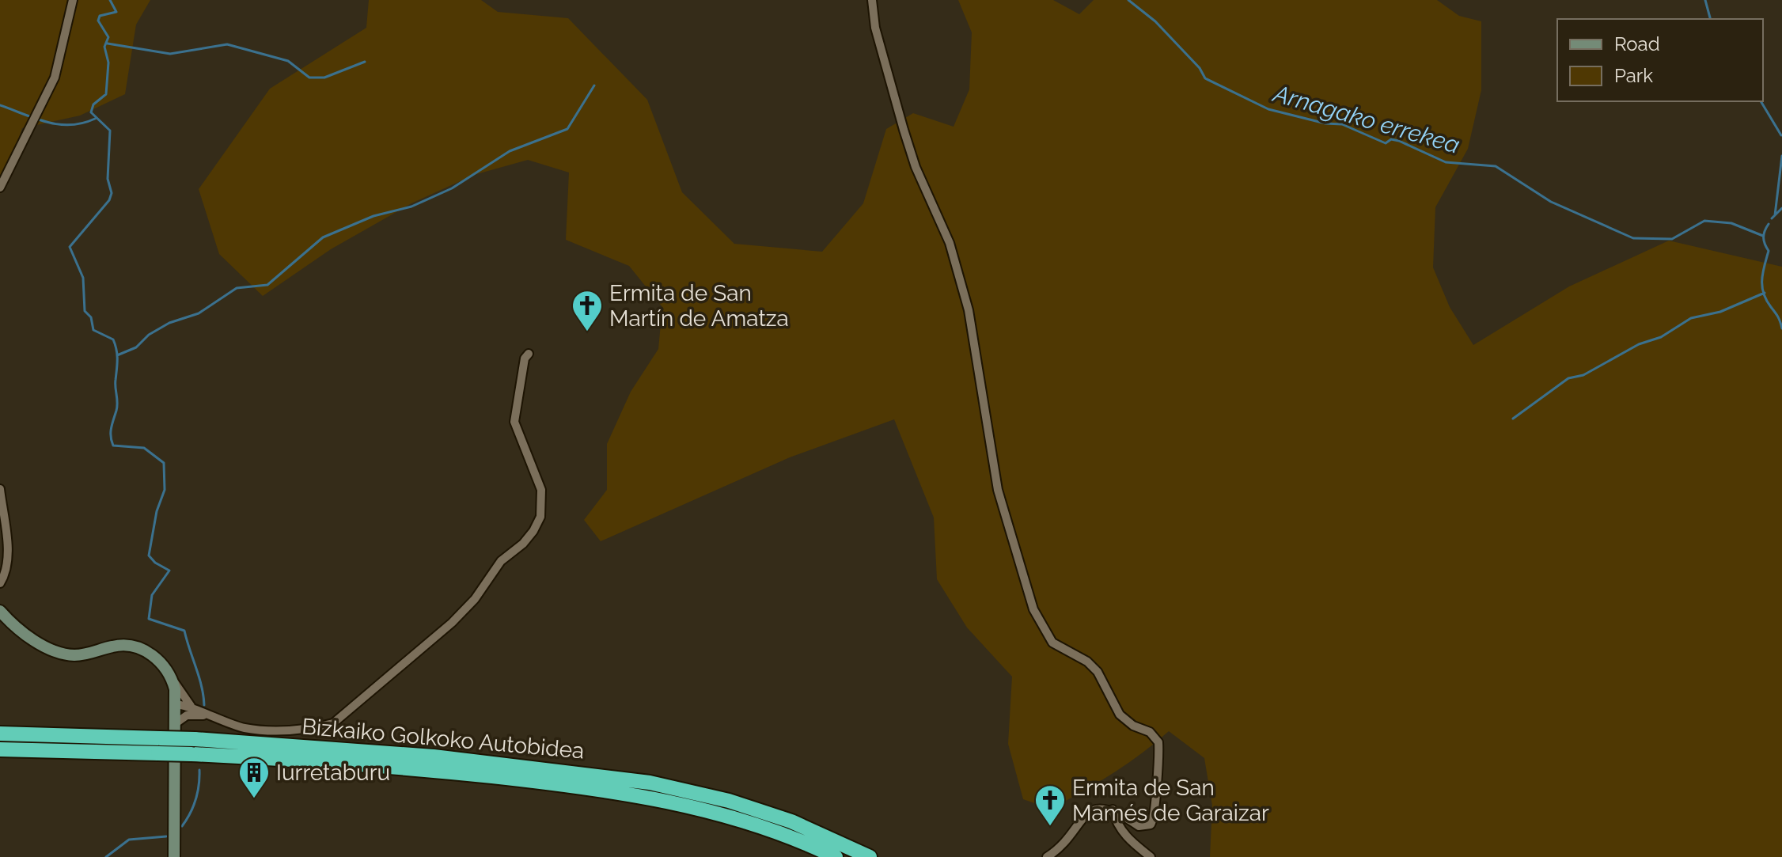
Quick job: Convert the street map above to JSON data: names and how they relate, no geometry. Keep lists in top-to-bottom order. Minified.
{"streets":{"highway":["Bizkaiko Golkoko Autobidea"]},"water":["Arnagako errekea"],"places":{"church":["Ermita de San Martín de Amatza","Ermita de San Mamés de Garaizar"],"building":["Iurretaburu"]},"legend":["Road","Park"]}
